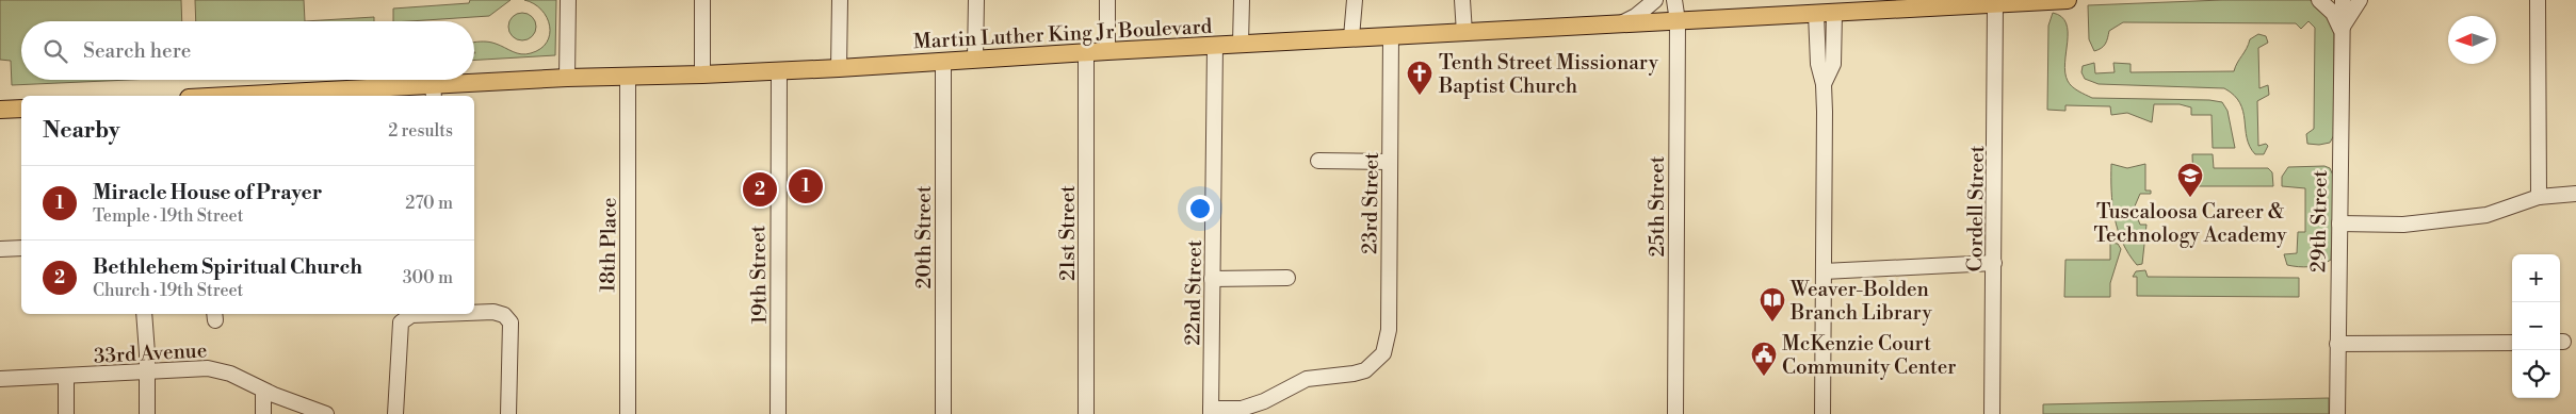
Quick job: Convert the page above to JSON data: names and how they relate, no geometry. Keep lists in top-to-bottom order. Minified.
{"streets":{"main road":["Martin Luther King Jr Boulevard"],"street":["23rd Street","25th Street","Cordell Street","29th Street","21st Street","20th Street","18th Place","19th Street","22nd Street","33rd Avenue"]},"crossings":[["Martin Luther King Jr Boulevard","23rd Street"],["Martin Luther King Jr Boulevard","25th Street"],["Martin Luther King Jr Boulevard","Cordell Street"],["Martin Luther King Jr Boulevard","21st Street"],["Martin Luther King Jr Boulevard","20th Street"],["Martin Luther King Jr Boulevard","18th Place"],["Martin Luther King Jr Boulevard","19th Street"],["Martin Luther King Jr Boulevard","22nd Street"],["23rd Street","22nd Street"]],"places":{"church":["Tenth Street Missionary Baptist Church"],"school or university":["Tuscaloosa Career & Technology Academy"],"library":["Weaver-Bolden Branch Library"],"public building":["McKenzie Court Community Center"]},"north":"left","page":{"search":"Search here","heading":["Nearby","2 results"],"list":[{"mark":"1","name":"Miracle House of Prayer","note":"Temple · 19th Street","value":"270 m"},{"mark":"2","name":"Bethlehem Spiritual Church","note":"Church · 19th Street","value":"300 m"}],"pins":["1","2"],"map_buttons":["+","−"]}}
